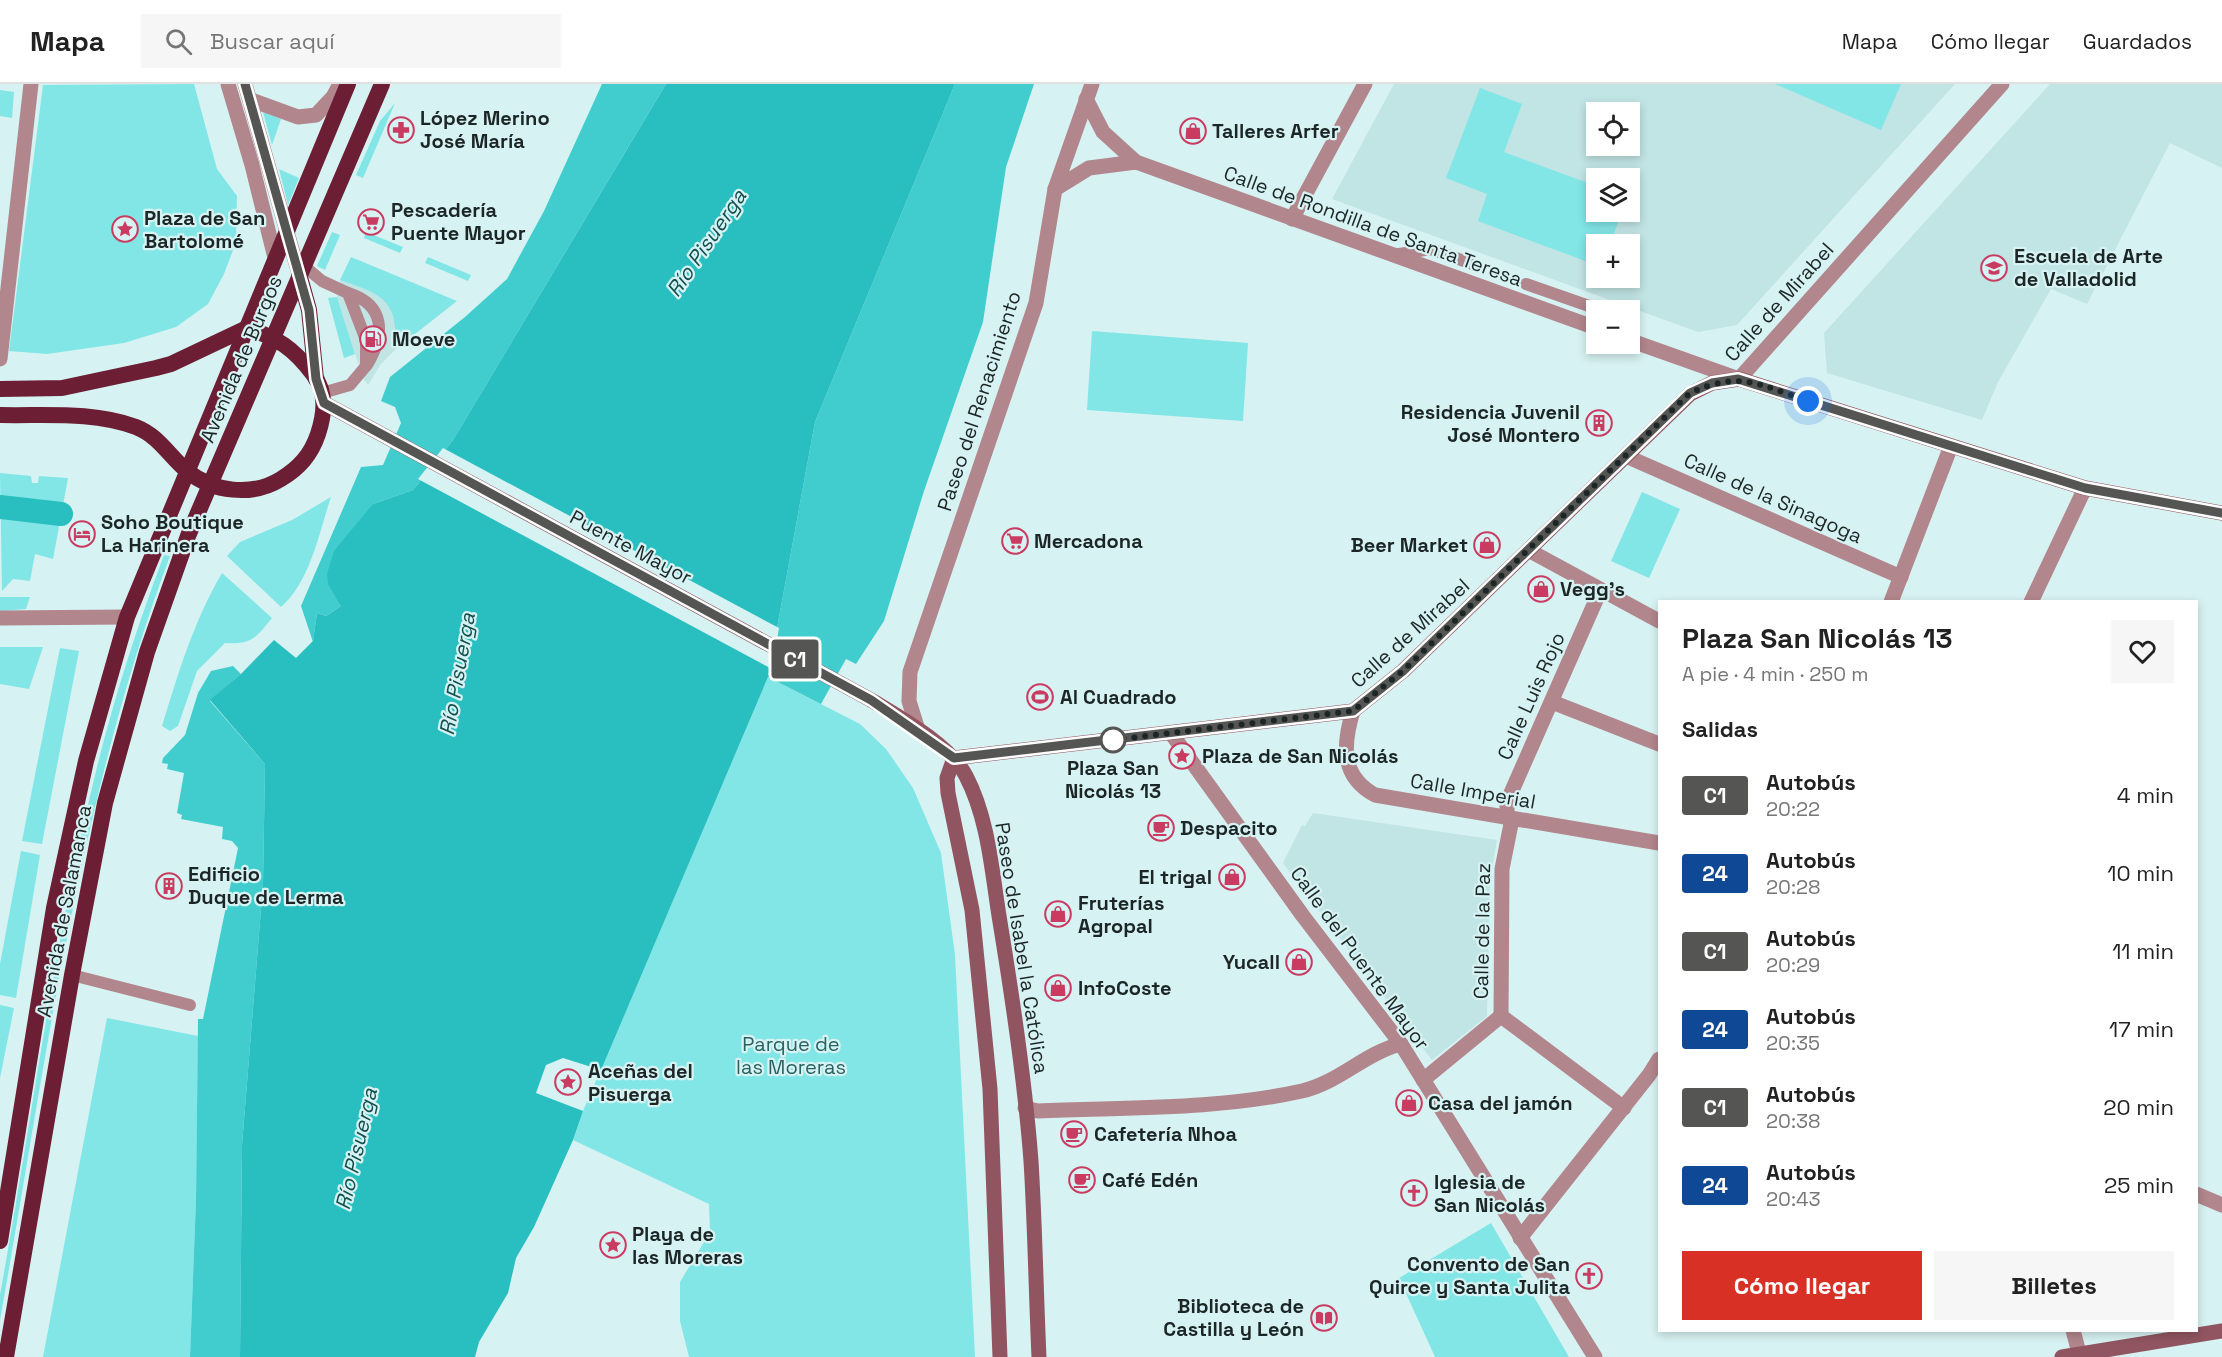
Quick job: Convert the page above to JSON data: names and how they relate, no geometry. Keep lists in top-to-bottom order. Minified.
{"streets":{"highway":["Avenida de Burgos","Avenida de Salamanca"],"main road":["Calle de Mirabel","Puente Mayor","Paseo de Isabel la Católica"],"street":["Calle de Rondilla de Santa Teresa","Paseo del Renacimiento","Calle de la Sinagoga","Calle Luis Rojo","Calle Imperial","Calle de la Paz","Calle del Puente Mayor"]},"crossings":[["Calle de Rondilla de Santa Teresa","Paseo del Renacimiento"],["Calle de Mirabel","Calle de la Sinagoga"],["Calle de Mirabel","Calle Imperial"],["Avenida de Burgos","Avenida de Salamanca"],["Paseo del Renacimiento","Puente Mayor"],["Calle Luis Rojo","Calle Imperial"],["Calle Luis Rojo","Calle de la Paz"],["Calle Imperial","Calle de la Paz"],["Calle de la Paz","Calle del Puente Mayor"]],"water":["Río Pisuerga"],"parks":["Parque de las Moreras"],"places":{"pharmacy":["López Merino José María"],"shop":["Talleres Arfer","Beer Market","Vegg's","El trigal","Fruterías Agropal","Yucall","InfoCoste","Casa del jamón"],"supermarket":["Pescadería Puente Mayor","Mercadona"],"place":["Plaza de San Bartolomé","Plaza de San Nicolás","Aceñas del Pisuerga","Playa de las Moreras"],"school or university":["Escuela de Arte de Valladolid"],"fuel station":["Moeve"],"building":["Residencia Juvenil José Montero","Edificio Duque de Lerma"],"hotel":["Soho Boutique La Harinera"],"sports":["Al Cuadrado"],"other":["Plaza San Nicolás 13"],"cafe":["Despacito","Cafetería Nhoa","Café Edén"],"church":["Iglesia de San Nicolás","Convento de San Quirce y Santa Julita"],"library":["Biblioteca de Castilla y León"]},"lines":["bus line C1"],"page":{"header":"Mapa","search":"Buscar aquí","nav":["Mapa","Cómo llegar","Guardados"],"on_map":"C1","map_buttons":["+","−"],"heading":[["Plaza San Nicolás 13","A pie · 4 min · 250 m"],"Salidas"],"list":[{"mark":"C1","name":"Autobús","note":"20:22","value":"4 min"},{"mark":"24","name":"Autobús","note":"20:28","value":"10 min"},{"mark":"C1","name":"Autobús","note":"20:29","value":"11 min"},{"mark":"24","name":"Autobús","note":"20:35","value":"17 min"},{"mark":"C1","name":"Autobús","note":"20:38","value":"20 min"},{"mark":"24","name":"Autobús","note":"20:43","value":"25 min"}],"buttons":["Cómo llegar","Billetes"]}}
